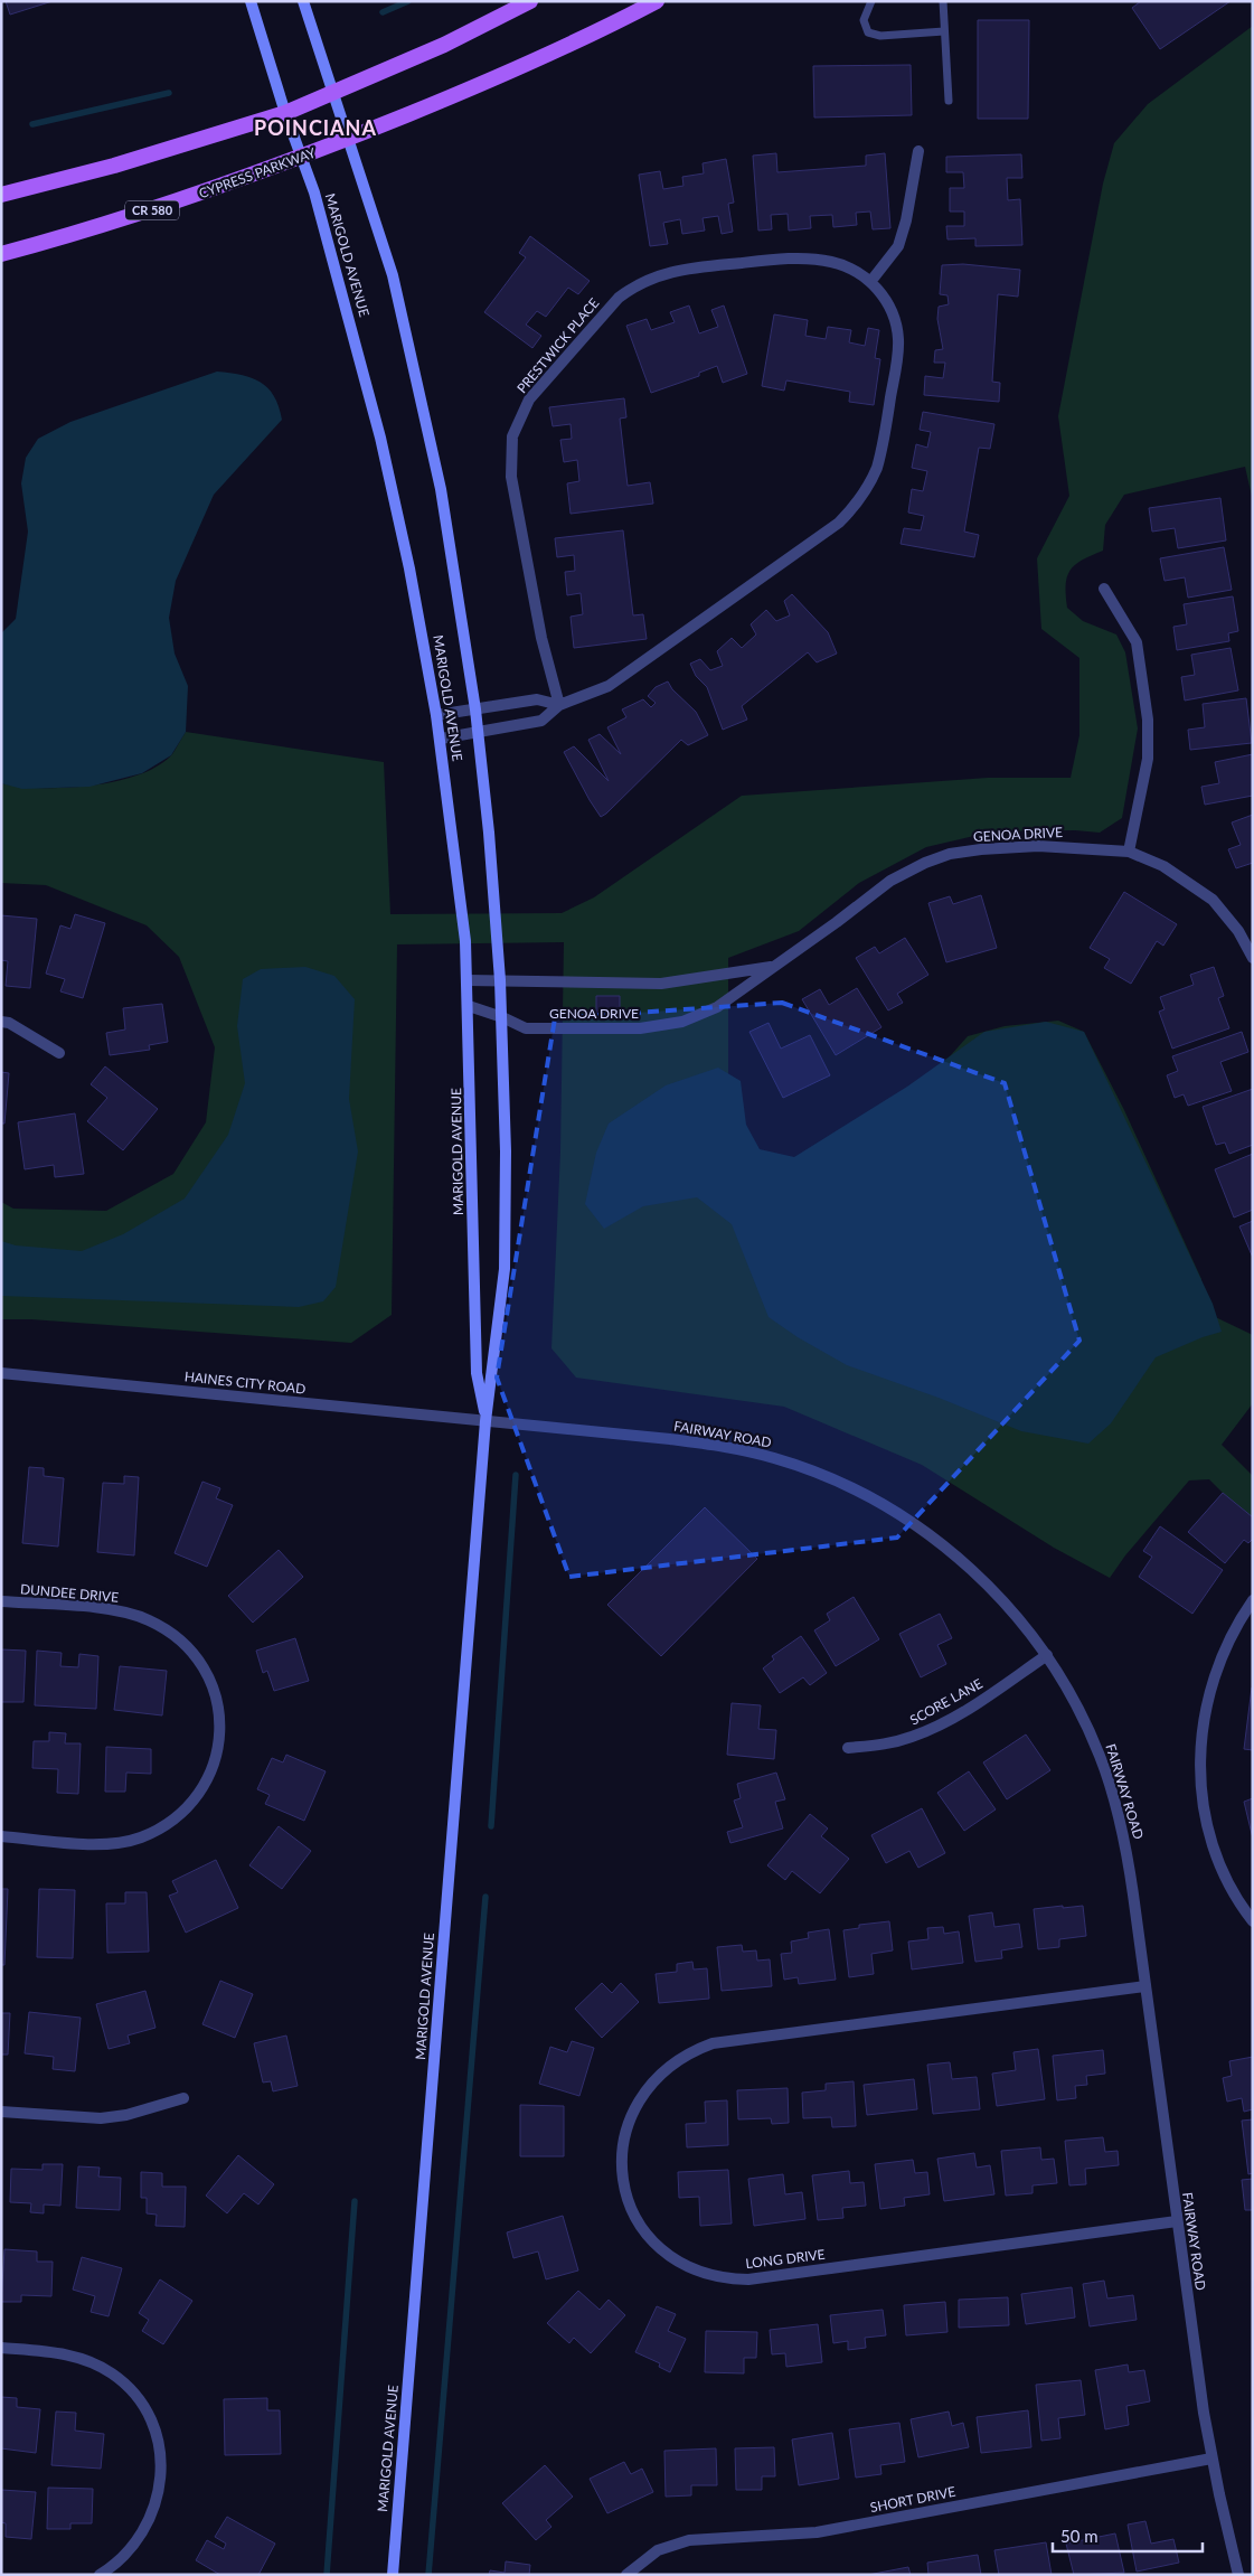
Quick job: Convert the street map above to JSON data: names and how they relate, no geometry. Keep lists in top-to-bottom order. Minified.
{"streets":{"main road":["CYPRESS PARKWAY","CR 580","MARIGOLD AVENUE"],"street":["PRESTWICK PLACE","GENOA DRIVE","HAINES CITY ROAD","FAIRWAY ROAD","DUNDEE DRIVE","SCORE LANE","LONG DRIVE","SHORT DRIVE"]},"crossings":[["CYPRESS PARKWAY","MARIGOLD AVENUE"],["MARIGOLD AVENUE","PRESTWICK PLACE"],["MARIGOLD AVENUE","GENOA DRIVE"],["MARIGOLD AVENUE","HAINES CITY ROAD"],["MARIGOLD AVENUE","FAIRWAY ROAD"],["HAINES CITY ROAD","FAIRWAY ROAD"],["FAIRWAY ROAD","SCORE LANE"],["FAIRWAY ROAD","LONG DRIVE"],["FAIRWAY ROAD","SHORT DRIVE"]],"districts":["POINCIANA"],"scale_bar":"50 m"}
